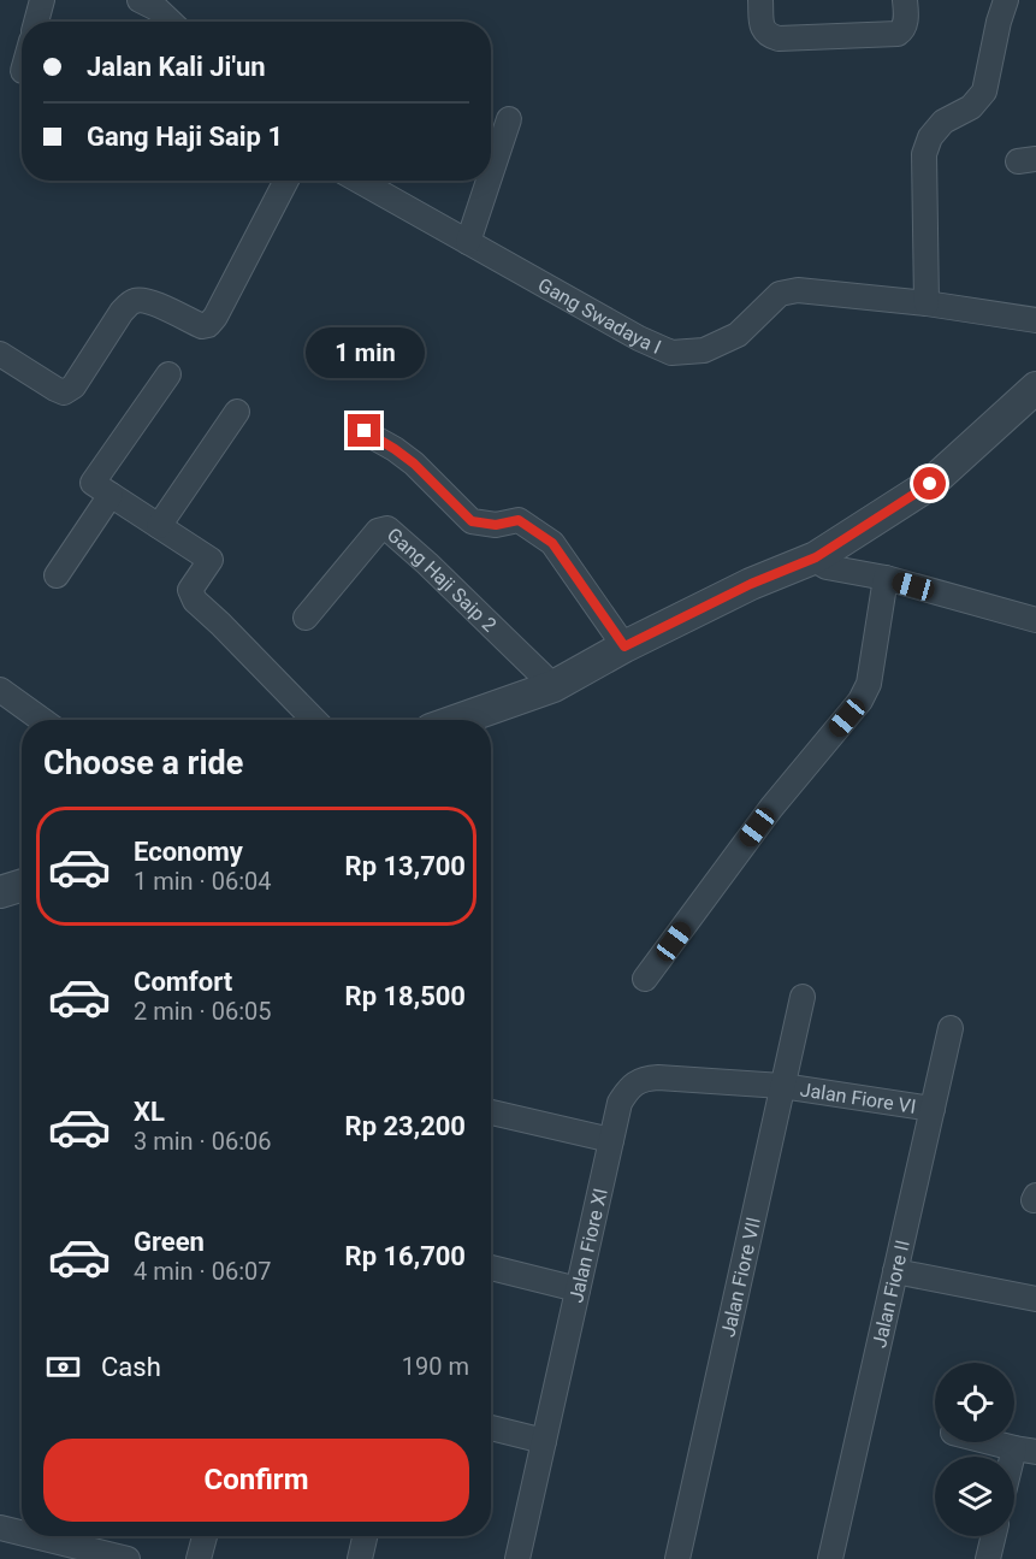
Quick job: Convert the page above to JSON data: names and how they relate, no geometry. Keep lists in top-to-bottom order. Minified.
{"streets":{"street":["Gang Swadaya I","Gang Haji Saip 2","Jalan Fiore VI","Jalan Fiore XI","Jalan Fiore VII","Jalan Fiore II"]},"crossings":[["Jalan Fiore VI","Jalan Fiore XI"],["Jalan Fiore VI","Jalan Fiore VII"],["Jalan Fiore VI","Jalan Fiore II"],["Jalan Fiore XI","Jalan Fiore VII"]],"page":{"banner":["Jalan Kali Ji'un","Gang Haji Saip 1"],"bubble":"1 min","heading":"Choose a ride","list":[{"name":"Economy","note":"1 min · 06:04","value":"Rp 13,700"},{"name":"Comfort","note":"2 min · 06:05","value":"Rp 18,500"},{"name":"XL","note":"3 min · 06:06","value":"Rp 23,200"},{"name":"Green","note":"4 min · 06:07","value":"Rp 16,700"}],"pay":["Cash","190 m"],"buttons":"Confirm"}}
